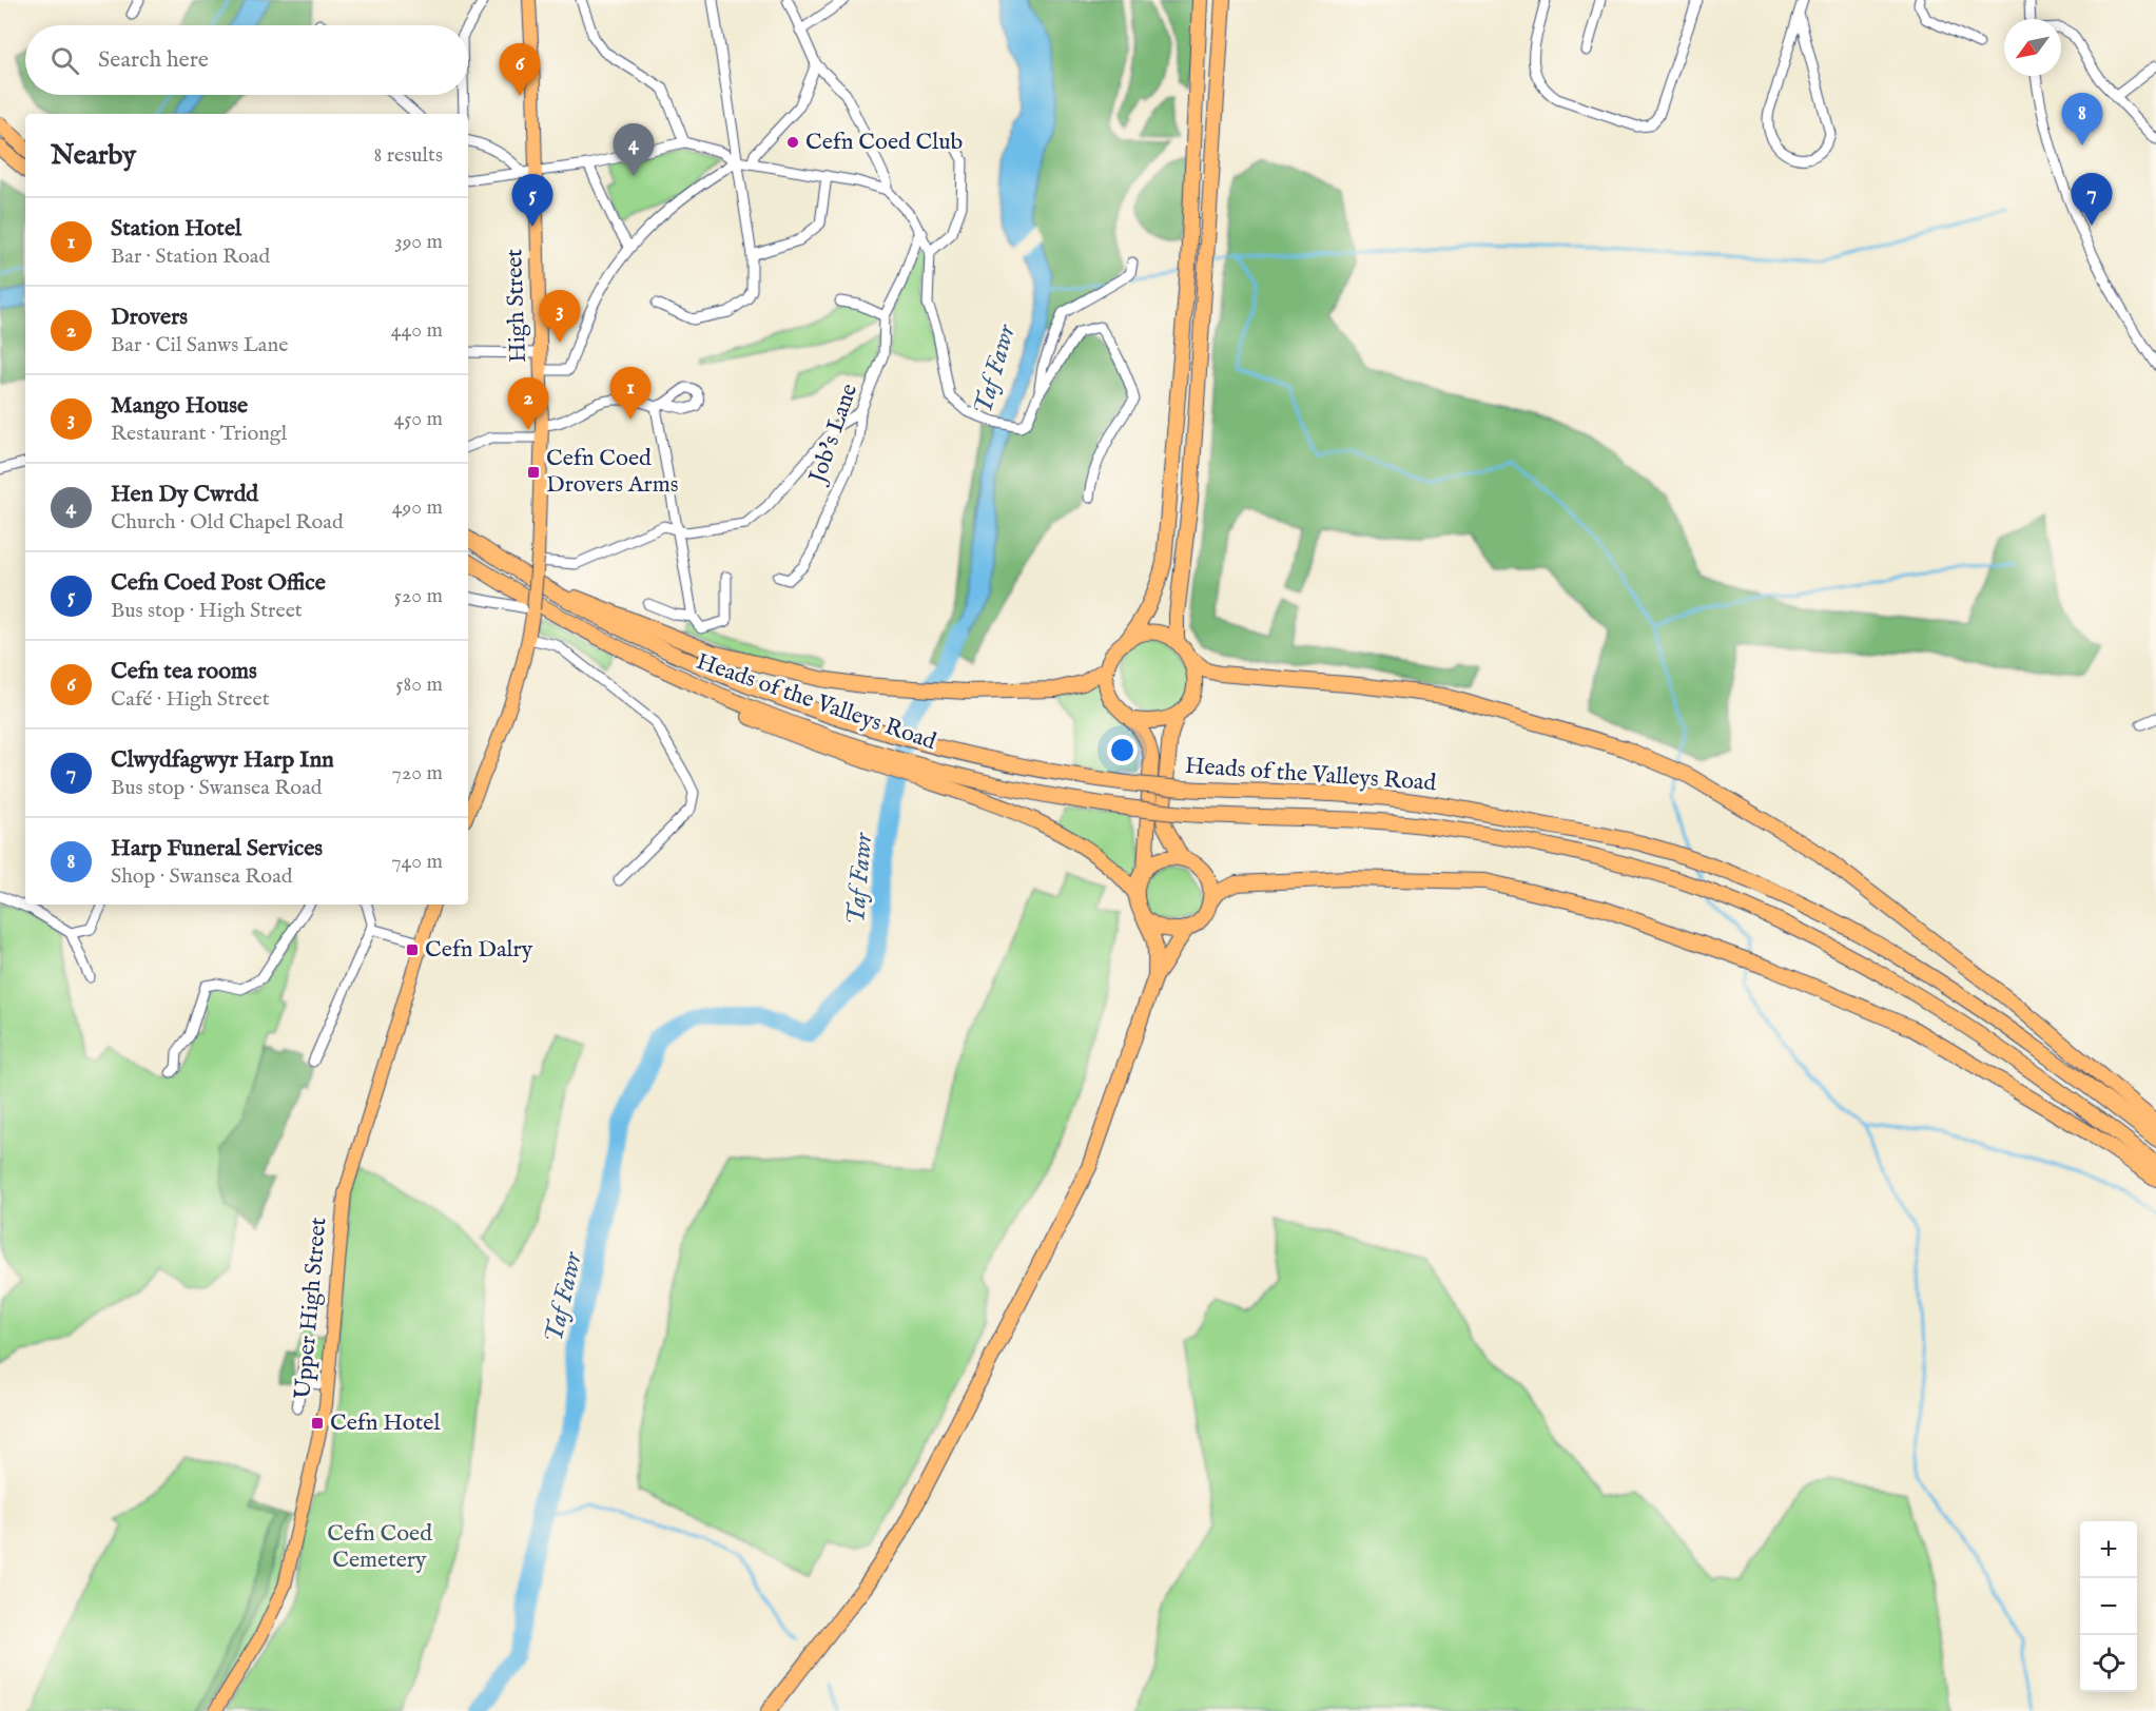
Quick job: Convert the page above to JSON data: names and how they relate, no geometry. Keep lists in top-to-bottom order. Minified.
{"streets":{"highway":["Heads of the Valleys Road"],"main road":["High Street","Upper High Street"],"street":["Job's Lane"]},"water":["Taf Fawr"],"parks":["Cefn Coed Cemetery"],"places":{"other":["Cefn Coed Club"],"transit":["Cefn Coed Drovers Arms","Cefn Dalry","Cefn Hotel"]},"north":"bottom left","page":{"search":"Search here","pins":["6","8","4","7","5","3","1","2"],"heading":["Nearby","8 results"],"list":[{"mark":"1","name":"Station Hotel","note":"Bar · Station Road","value":"390 m"},{"mark":"2","name":"Drovers","note":"Bar · Cil Sanws Lane","value":"440 m"},{"mark":"3","name":"Mango House","note":"Restaurant · Triongl","value":"450 m"},{"mark":"4","name":"Hen Dy Cwrdd","note":"Church · Old Chapel Road","value":"490 m"},{"mark":"5","name":"Cefn Coed Post Office","note":"Bus stop · High Street","value":"520 m"},{"mark":"6","name":"Cefn tea rooms","note":"Café · High Street","value":"580 m"},{"mark":"7","name":"Clwydfagwyr Harp Inn","note":"Bus stop · Swansea Road","value":"720 m"},{"mark":"8","name":"Harp Funeral Services","note":"Shop · Swansea Road","value":"740 m"}],"map_buttons":["+","−"]}}
